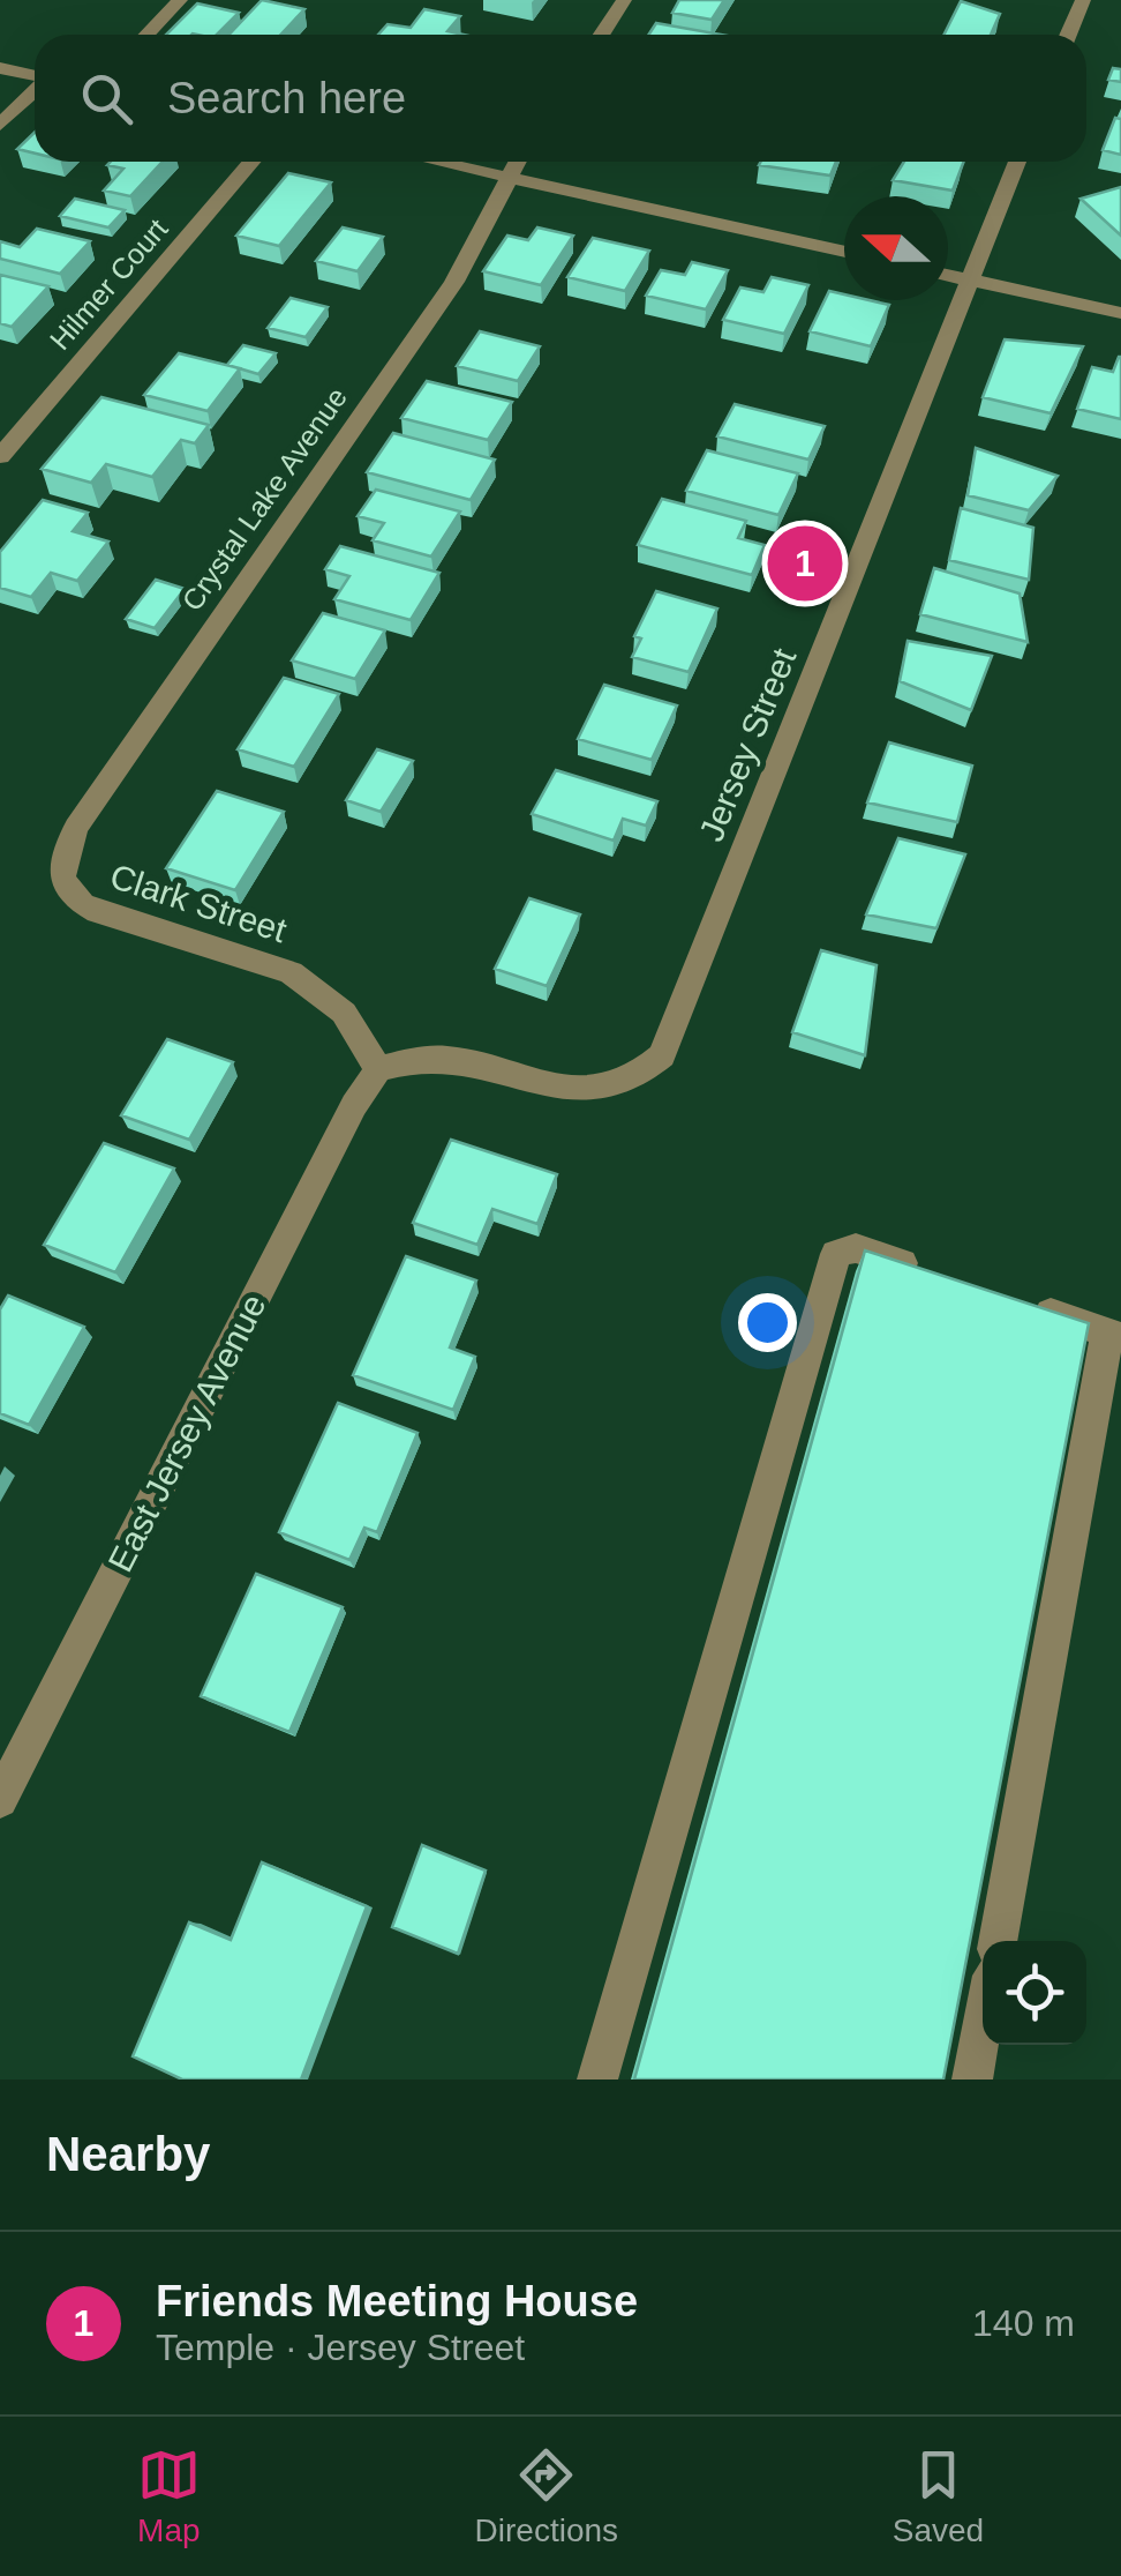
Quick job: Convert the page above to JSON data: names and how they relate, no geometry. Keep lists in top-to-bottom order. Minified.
{"streets":{"street":["Hilmer Court","Crystal Lake Avenue","Jersey Street","Clark Street","East Jersey Avenue"]},"crossings":[["Crystal Lake Avenue","Clark Street"],["Jersey Street","Clark Street"],["Jersey Street","East Jersey Avenue"],["Clark Street","East Jersey Avenue"]],"north":"left","page":{"search":"Search here","pins":"1","heading":"Nearby","list":[{"mark":"1","name":"Friends Meeting House","note":"Temple · Jersey Street","value":"140 m"}],"nav":["Map","Directions","Saved"]}}
